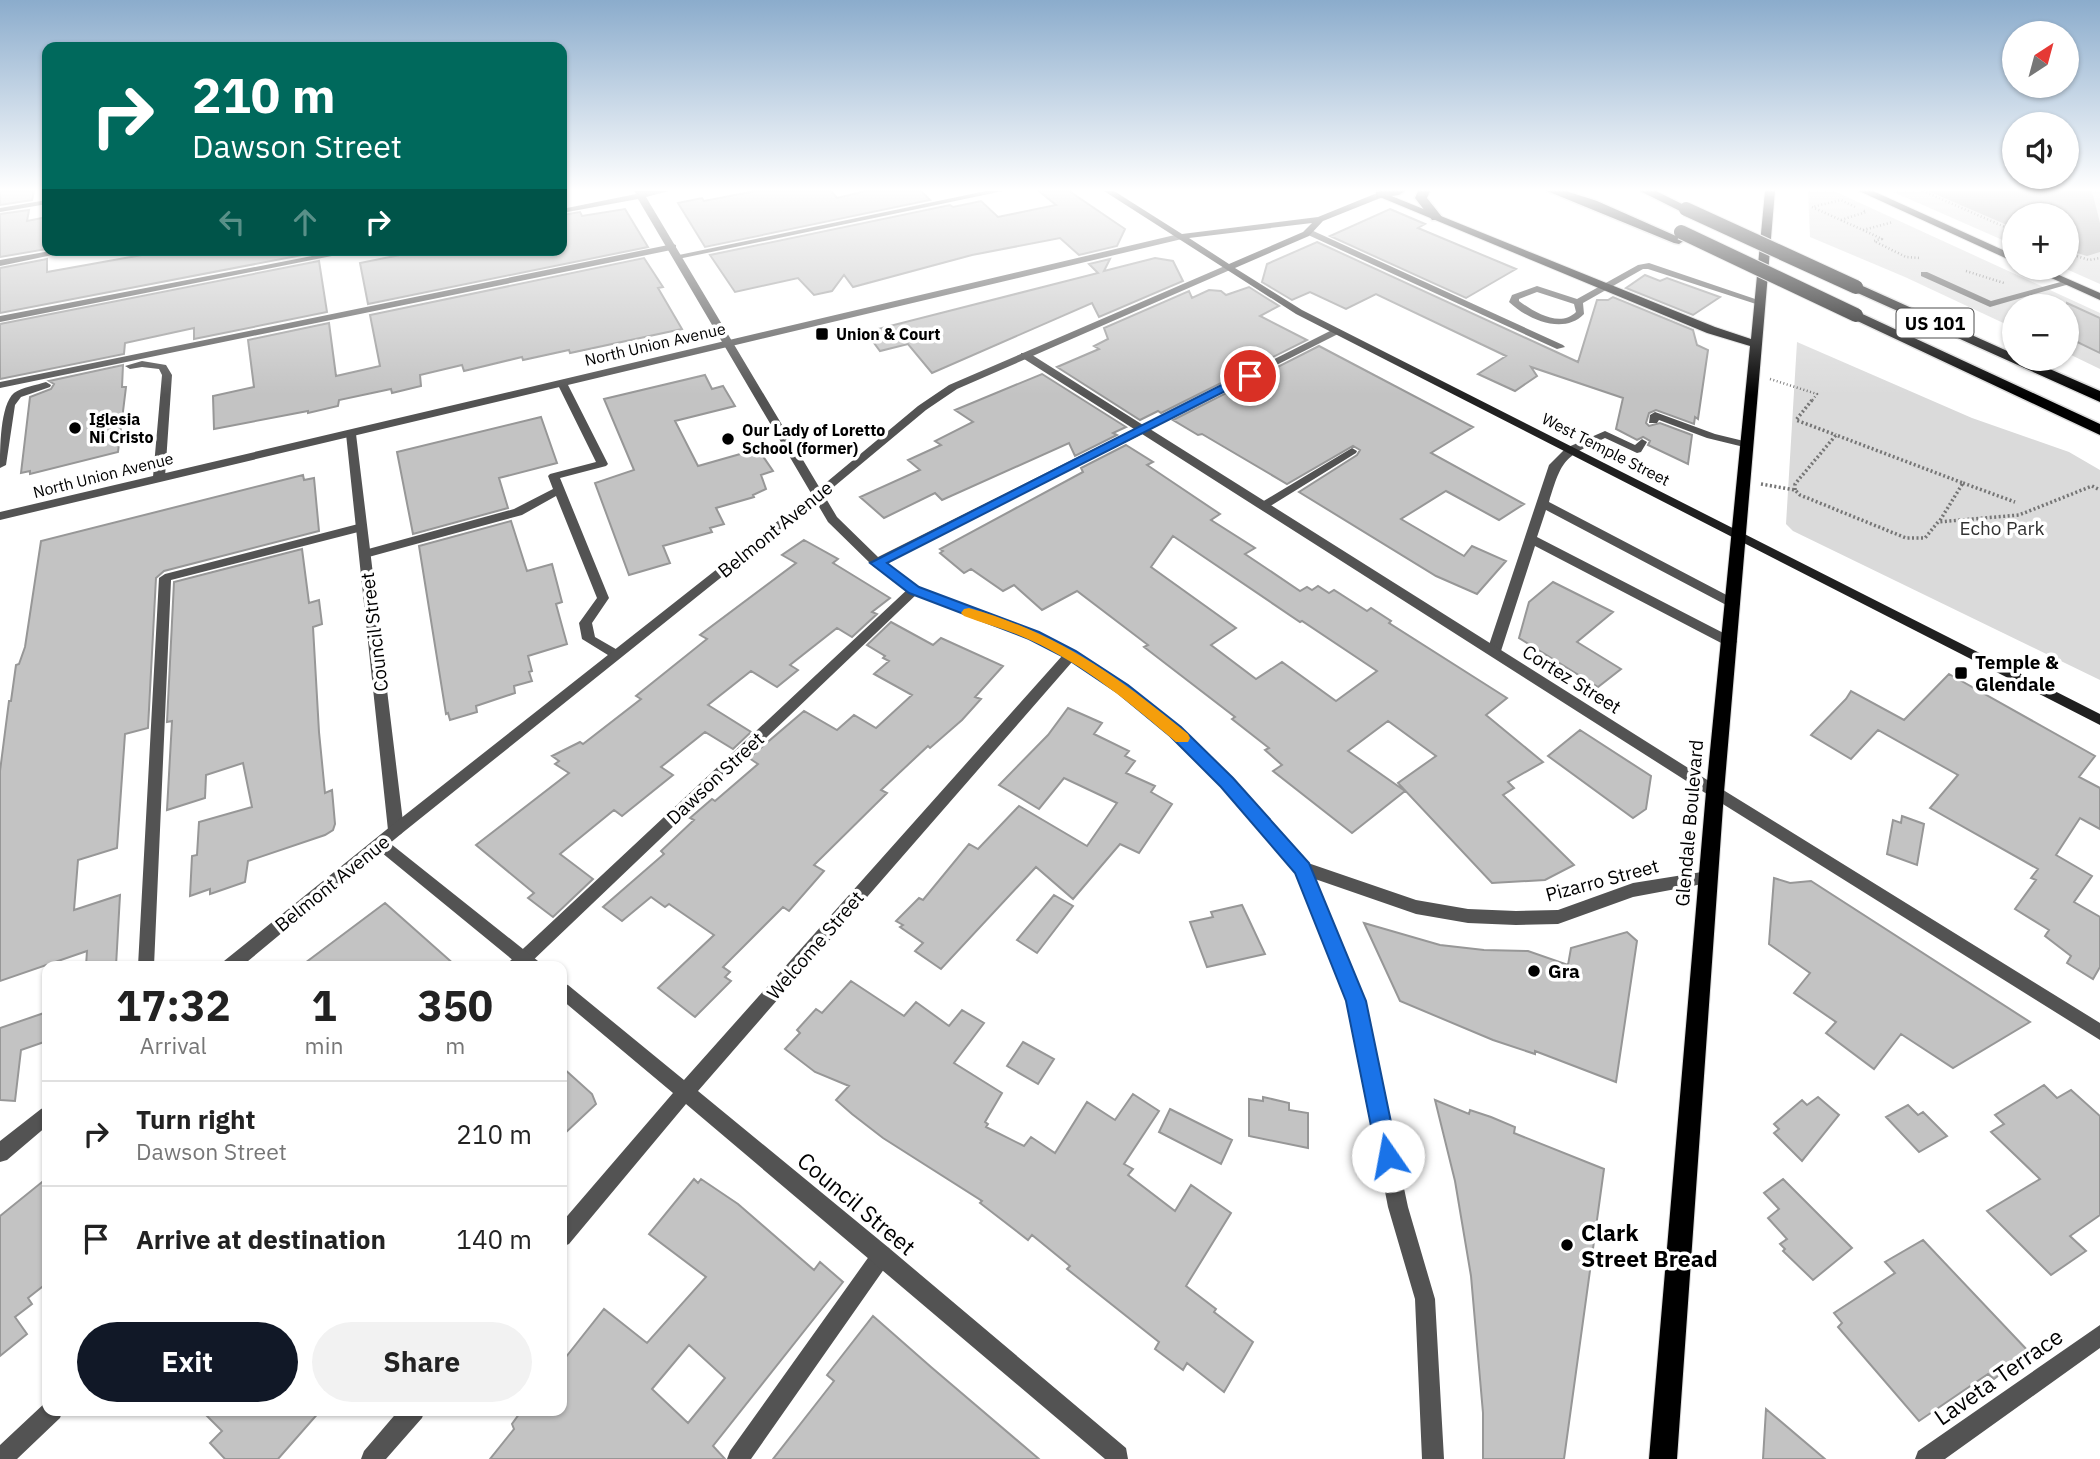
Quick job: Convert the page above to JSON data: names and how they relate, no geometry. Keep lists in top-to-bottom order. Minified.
{"streets":{"highway":["US 101"],"main road":["West Temple Street","Belmont Avenue","Glendale Boulevard"],"street":["North Union Avenue","Council Street","Cortez Street","Dawson Street","Pizarro Street","Welcome Street","Laveta Terrace"]},"crossings":[["North Union Avenue","Council Street"],["West Temple Street","Belmont Avenue"],["West Temple Street","Glendale Boulevard"],["Belmont Avenue","Council Street"],["Belmont Avenue","Cortez Street"],["Council Street","Welcome Street"],["Cortez Street","Glendale Boulevard"],["Glendale Boulevard","Pizarro Street"]],"parks":["Echo Park"],"places":{"transit":["Union & Court","Temple & Glendale"],"other":["Iglesia Ni Cristo","Our Lady of Loretto School (former)","Gra","Clark Street Bread"]},"north":"top right","page":{"map_buttons":["+","−"],"turn":["210 m","Dawson Street"],"eta":["17:32","Arrival","1","min","350","m"],"list":[{"name":"Turn right","note":"Dawson Street","value":"210 m"},{"name":"Arrive at destination","value":"140 m"}],"buttons":["Exit","Share"]}}
